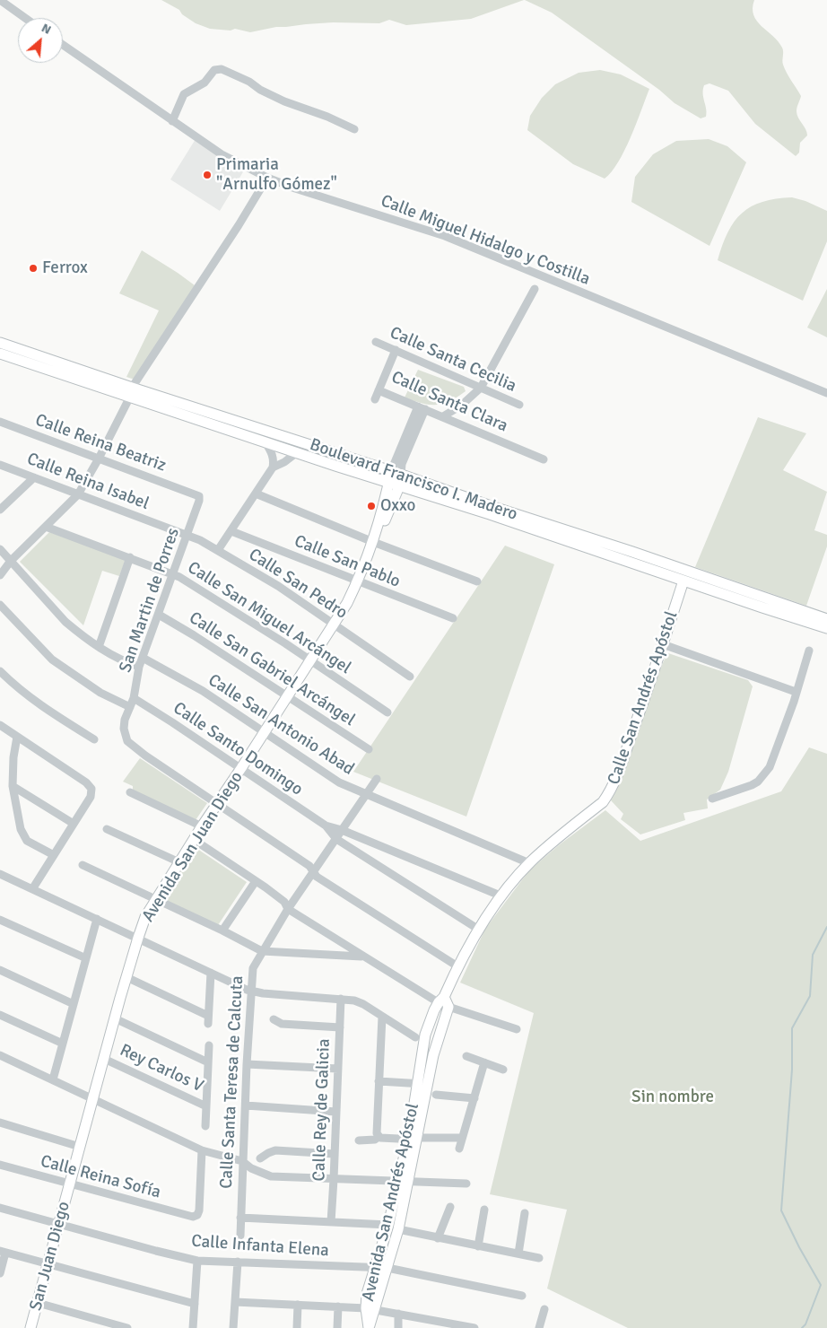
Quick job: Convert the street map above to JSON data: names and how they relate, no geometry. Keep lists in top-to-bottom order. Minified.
{"streets":{"street":["Calle Miguel Hidalgo y Costilla","Calle Santa Cecilia","Calle Santa Clara","Calle Reina Beatriz","Boulevard Francisco I. Madero","Calle Reina Isabel","Calle San Pablo","Calle San Pedro","San Martin de Porres","Calle San Miguel Arcángel","Calle San Gabriel Arcángel","Calle San Andrés Apóstol","Calle San Antonio Abad","Calle Santo Domingo","Avenida San Juan Diego","Rey Carlos V","Calle Santa Teresa de Calcuta","Calle Rey de Galicia","Calle Reina Sofía","Avenida San Andrés Apóstol","Calle Infanta Elena","San Juan Diego"]},"crossings":[["Calle Santa Cecilia","Calle Santa Clara"],["Calle Reina Beatriz","San Martin de Porres"],["Boulevard Francisco I. Madero","Calle San Andrés Apóstol"],["Boulevard Francisco I. Madero","Avenida San Juan Diego"],["Calle Reina Isabel","Calle San Pedro"],["Calle San Pablo","Avenida San Juan Diego"],["Calle San Pedro","San Martin de Porres"],["Calle San Pedro","Avenida San Juan Diego"],["San Martin de Porres","Calle San Miguel Arcángel"],["San Martin de Porres","Calle San Gabriel Arcángel"],["San Martin de Porres","Calle San Antonio Abad"],["San Martin de Porres","Calle Santo Domingo"],["San Martin de Porres","Avenida San Juan Diego"],["Calle San Miguel Arcángel","Avenida San Juan Diego"],["Calle San Gabriel Arcángel","Avenida San Juan Diego"],["Calle San Andrés Apóstol","Calle San Antonio Abad"],["Calle San Andrés Apóstol","Calle Santo Domingo"],["Calle San Andrés Apóstol","Avenida San Andrés Apóstol"],["Calle San Antonio Abad","Avenida San Juan Diego"],["Calle San Antonio Abad","Calle Santa Teresa de Calcuta"],["Calle Santo Domingo","Avenida San Juan Diego"],["Calle Santo Domingo","Calle Santa Teresa de Calcuta"],["Avenida San Juan Diego","Rey Carlos V"],["Avenida San Juan Diego","Calle Reina Sofía"],["Avenida San Juan Diego","San Juan Diego"],["Calle Reina Sofía","San Juan Diego"],["Avenida San Andrés Apóstol","Calle Infanta Elena"],["Calle Infanta Elena","San Juan Diego"]],"parks":["Sin nombre"],"places":["Primaria \"Arnulfo Gómez\"","Ferrox","Oxxo"],"north":"top right"}
